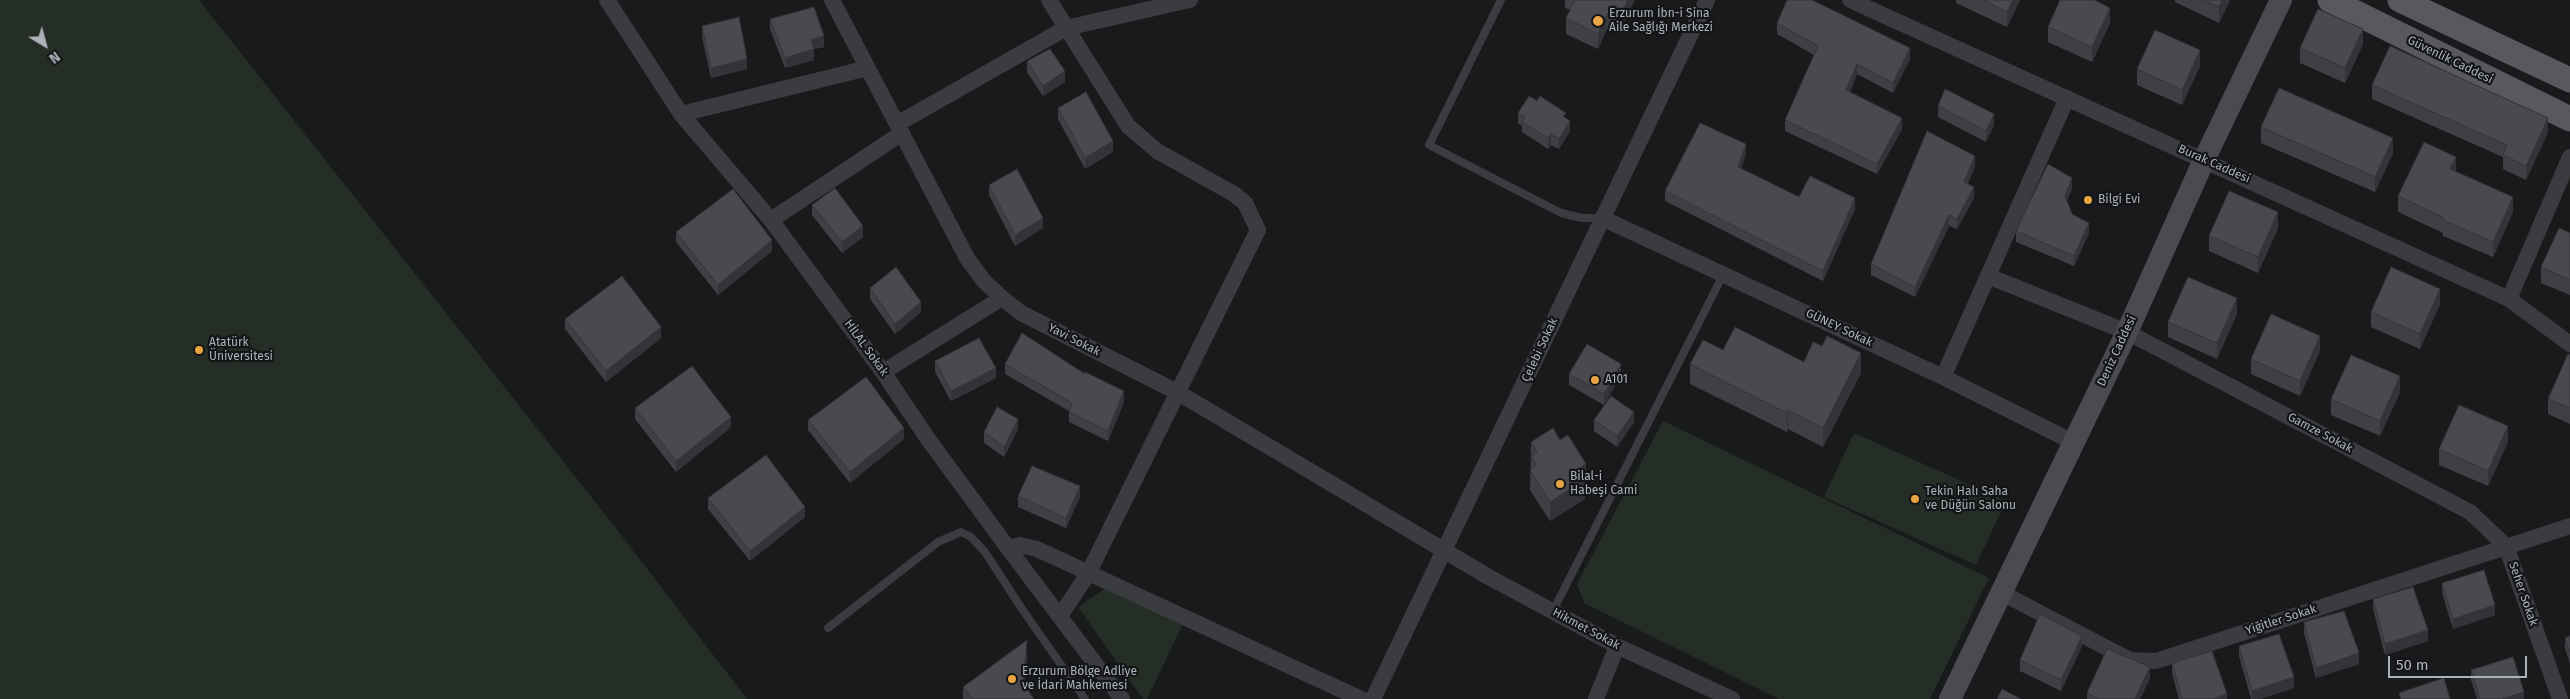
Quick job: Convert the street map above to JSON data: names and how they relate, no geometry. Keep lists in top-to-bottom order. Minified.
{"streets":{"main road":["Güvenlik Caddesi"],"street":["Burak Caddesi","GÜNEY Sokak","Yavi Sokak","HİLAL Sokak","Çelebi Sokak","Deniz Caddesi","Gamze Sokak","Seher Sokak","Yiğitler Sokak","Hikmet Sokak"]},"crossings":[["Burak Caddesi","Deniz Caddesi"],["GÜNEY Sokak","Çelebi Sokak"],["GÜNEY Sokak","Deniz Caddesi"],["Yavi Sokak","Çelebi Sokak"],["Yavi Sokak","Hikmet Sokak"],["Çelebi Sokak","Hikmet Sokak"],["Deniz Caddesi","Gamze Sokak"],["Deniz Caddesi","Yiğitler Sokak"],["Gamze Sokak","Seher Sokak"],["Gamze Sokak","Yiğitler Sokak"],["Seher Sokak","Yiğitler Sokak"]],"places":["Erzurum İbn-i Sina Aile Sağlığı Merkezi","Bilgi Evi","Atatürk Üniversitesi","A101","Bilal-i Habeşi Cami","Tekin Halı Saha ve Düğün Salonu","Erzurum Bölge Adliye ve İdari Mahkemesi"],"scale_bar":"50 m","north":"bottom right"}
